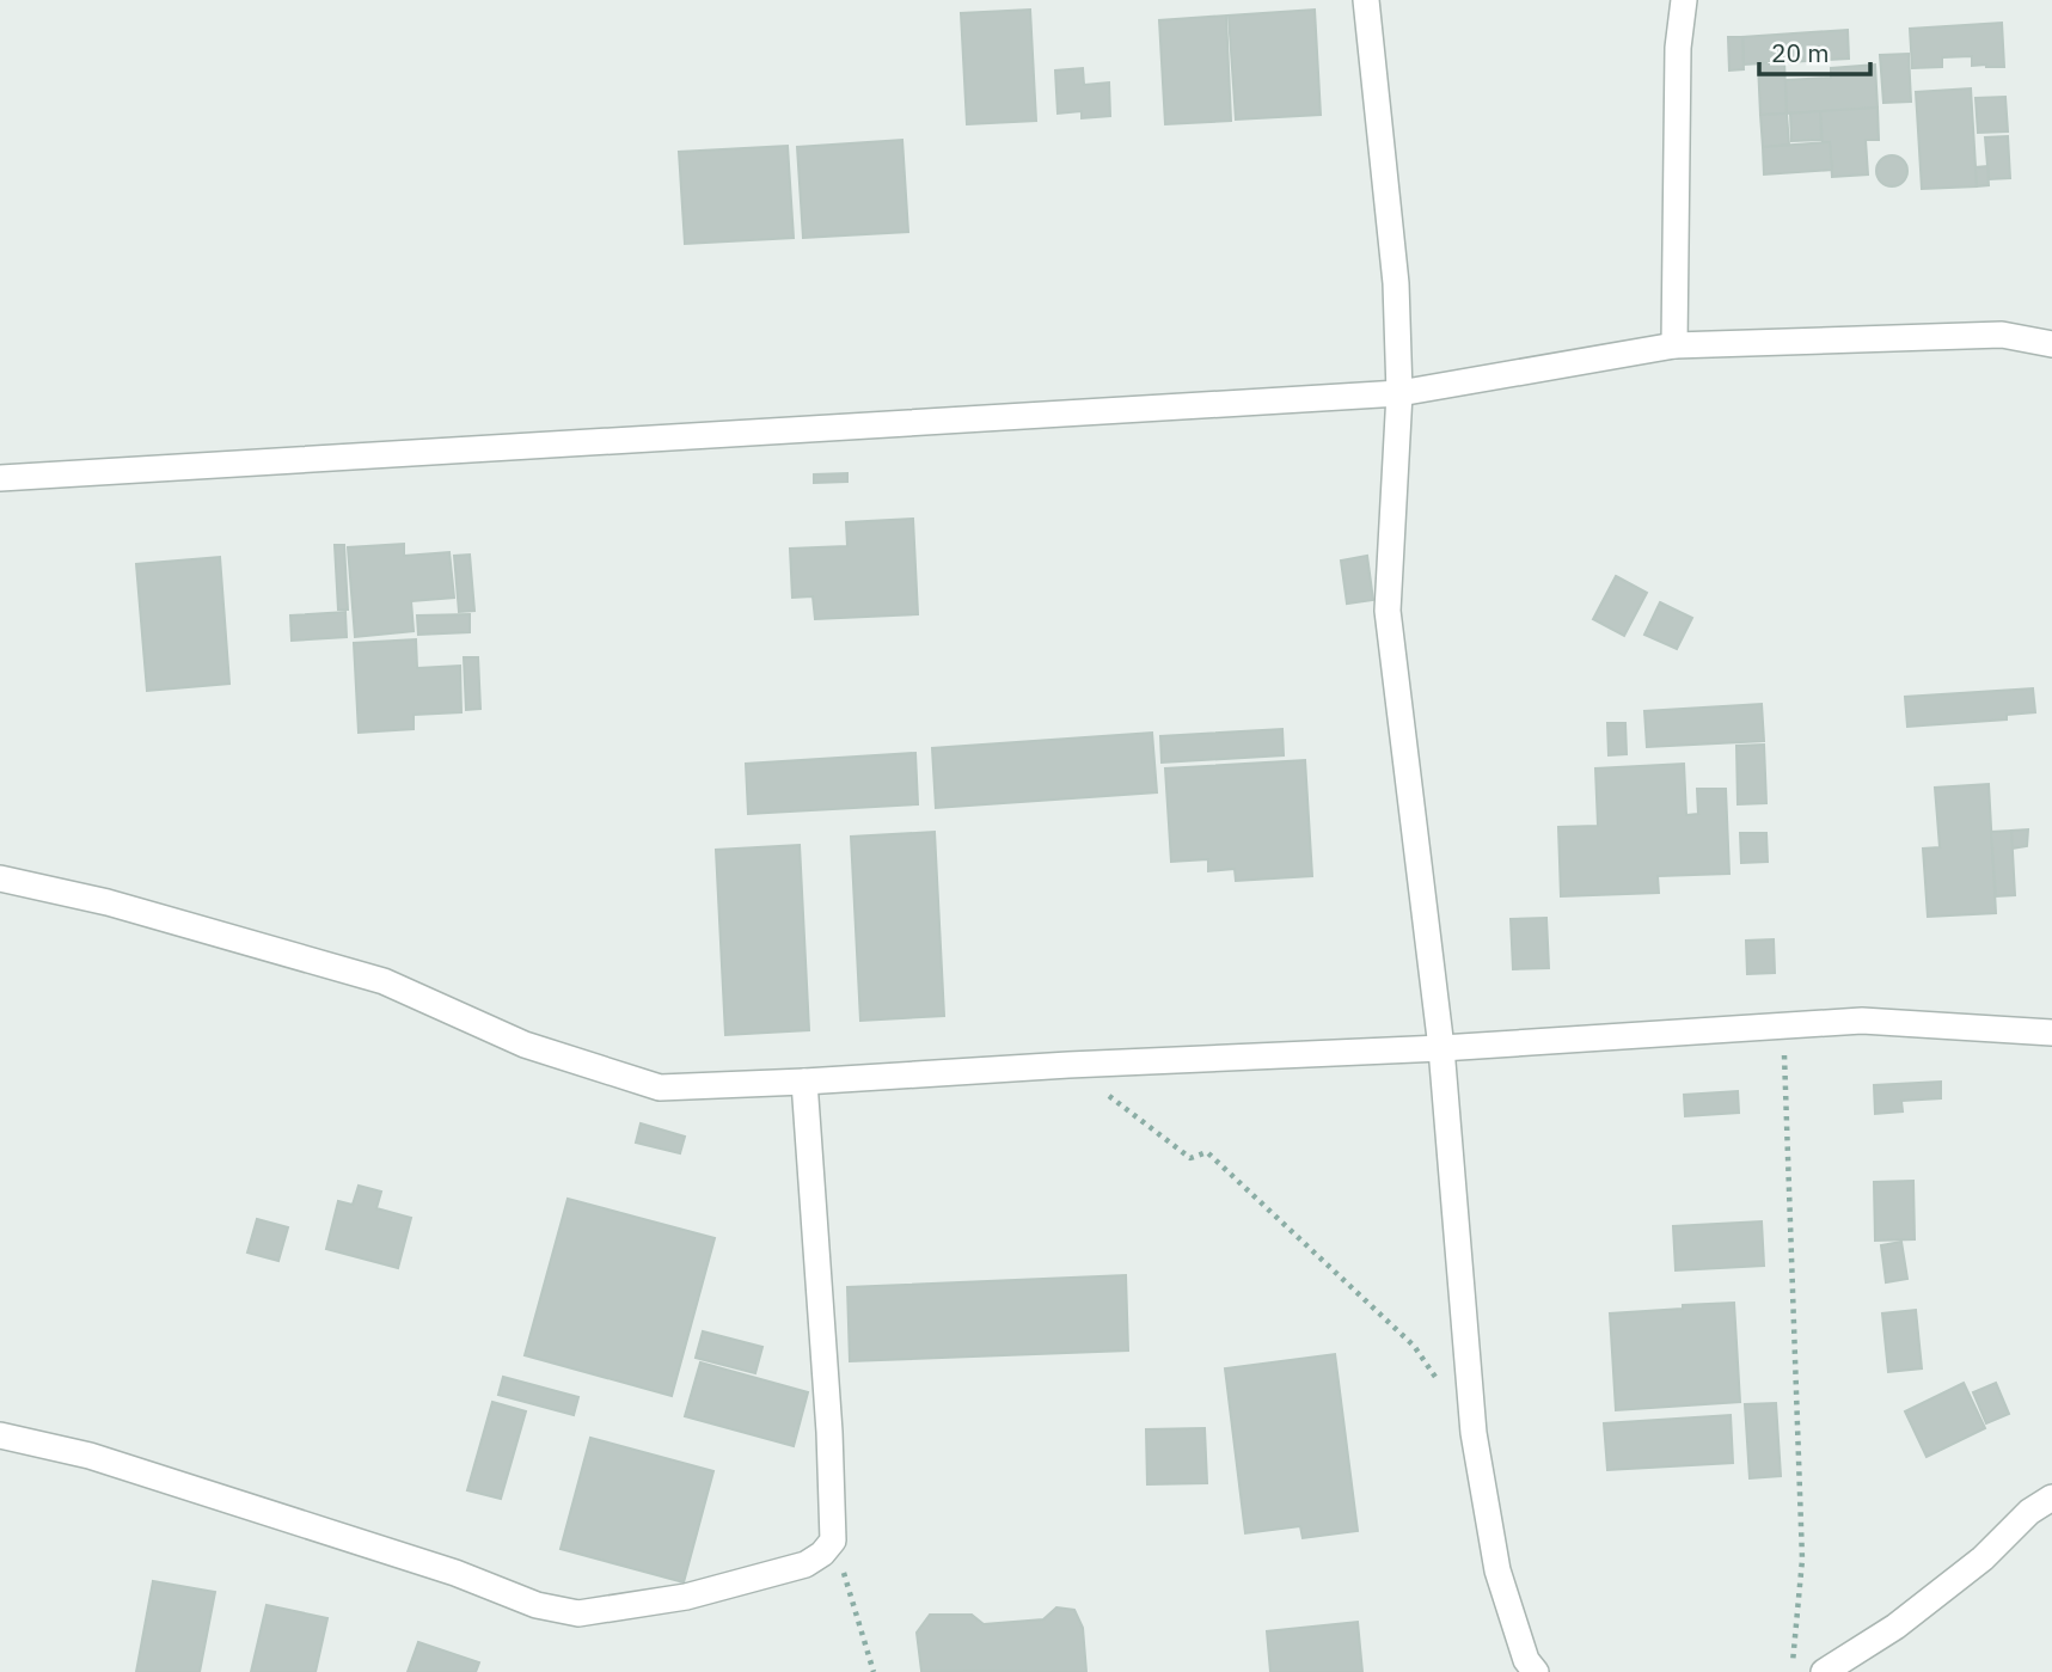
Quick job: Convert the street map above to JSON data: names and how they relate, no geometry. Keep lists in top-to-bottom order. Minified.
{"scale_bar":"20 m"}
